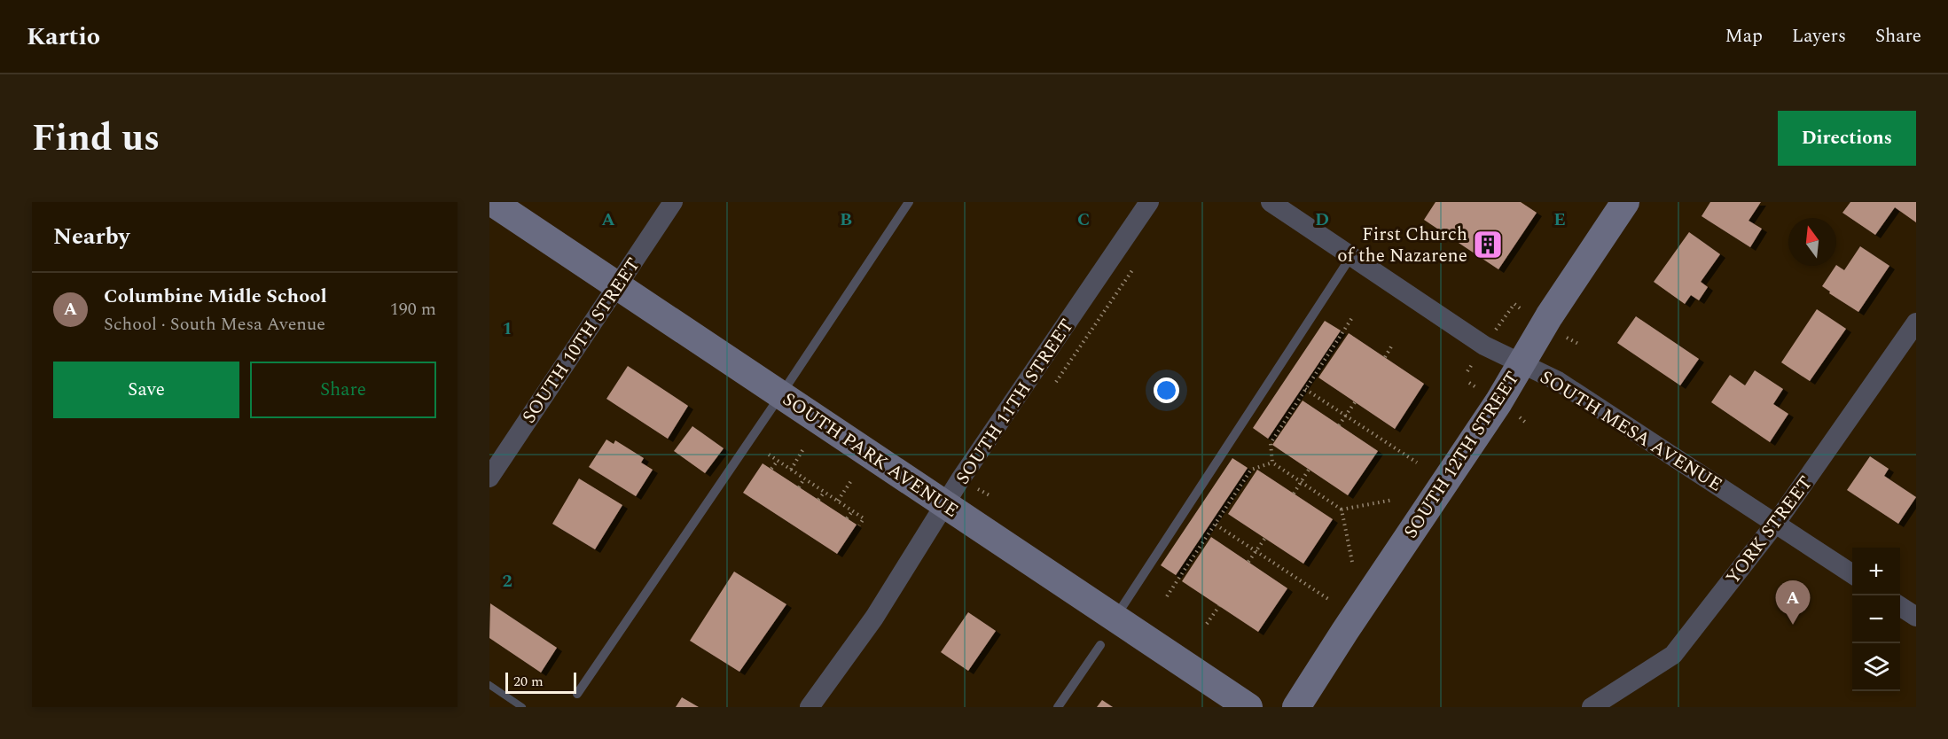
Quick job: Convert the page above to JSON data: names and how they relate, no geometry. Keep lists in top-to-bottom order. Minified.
{"streets":{"street":["SOUTH 10TH STREET","SOUTH 11TH STREET","SOUTH MESA AVENUE","SOUTH PARK AVENUE","SOUTH 12TH STREET","YORK STREET"]},"crossings":[["SOUTH 10TH STREET","SOUTH PARK AVENUE"],["SOUTH 11TH STREET","SOUTH PARK AVENUE"],["SOUTH MESA AVENUE","SOUTH 12TH STREET"],["SOUTH MESA AVENUE","YORK STREET"]],"places":{"building":["First Church of the Nazarene"]},"scale_bar":"20 m","north":"top","page":{"header":"Kartio","nav":["Map","Layers","Share"],"title":"Find us","buttons":["Directions",["Save","Share"]],"heading":"Nearby","list":[{"mark":"A","name":"Columbine Midle School","note":"School · South Mesa Avenue","value":"190 m"}],"map_buttons":["+","−"],"pins":"A","scale":"20 m"},"grid":{"columns":["A","B","C","D","E"],"rows":["1","2"]}}
